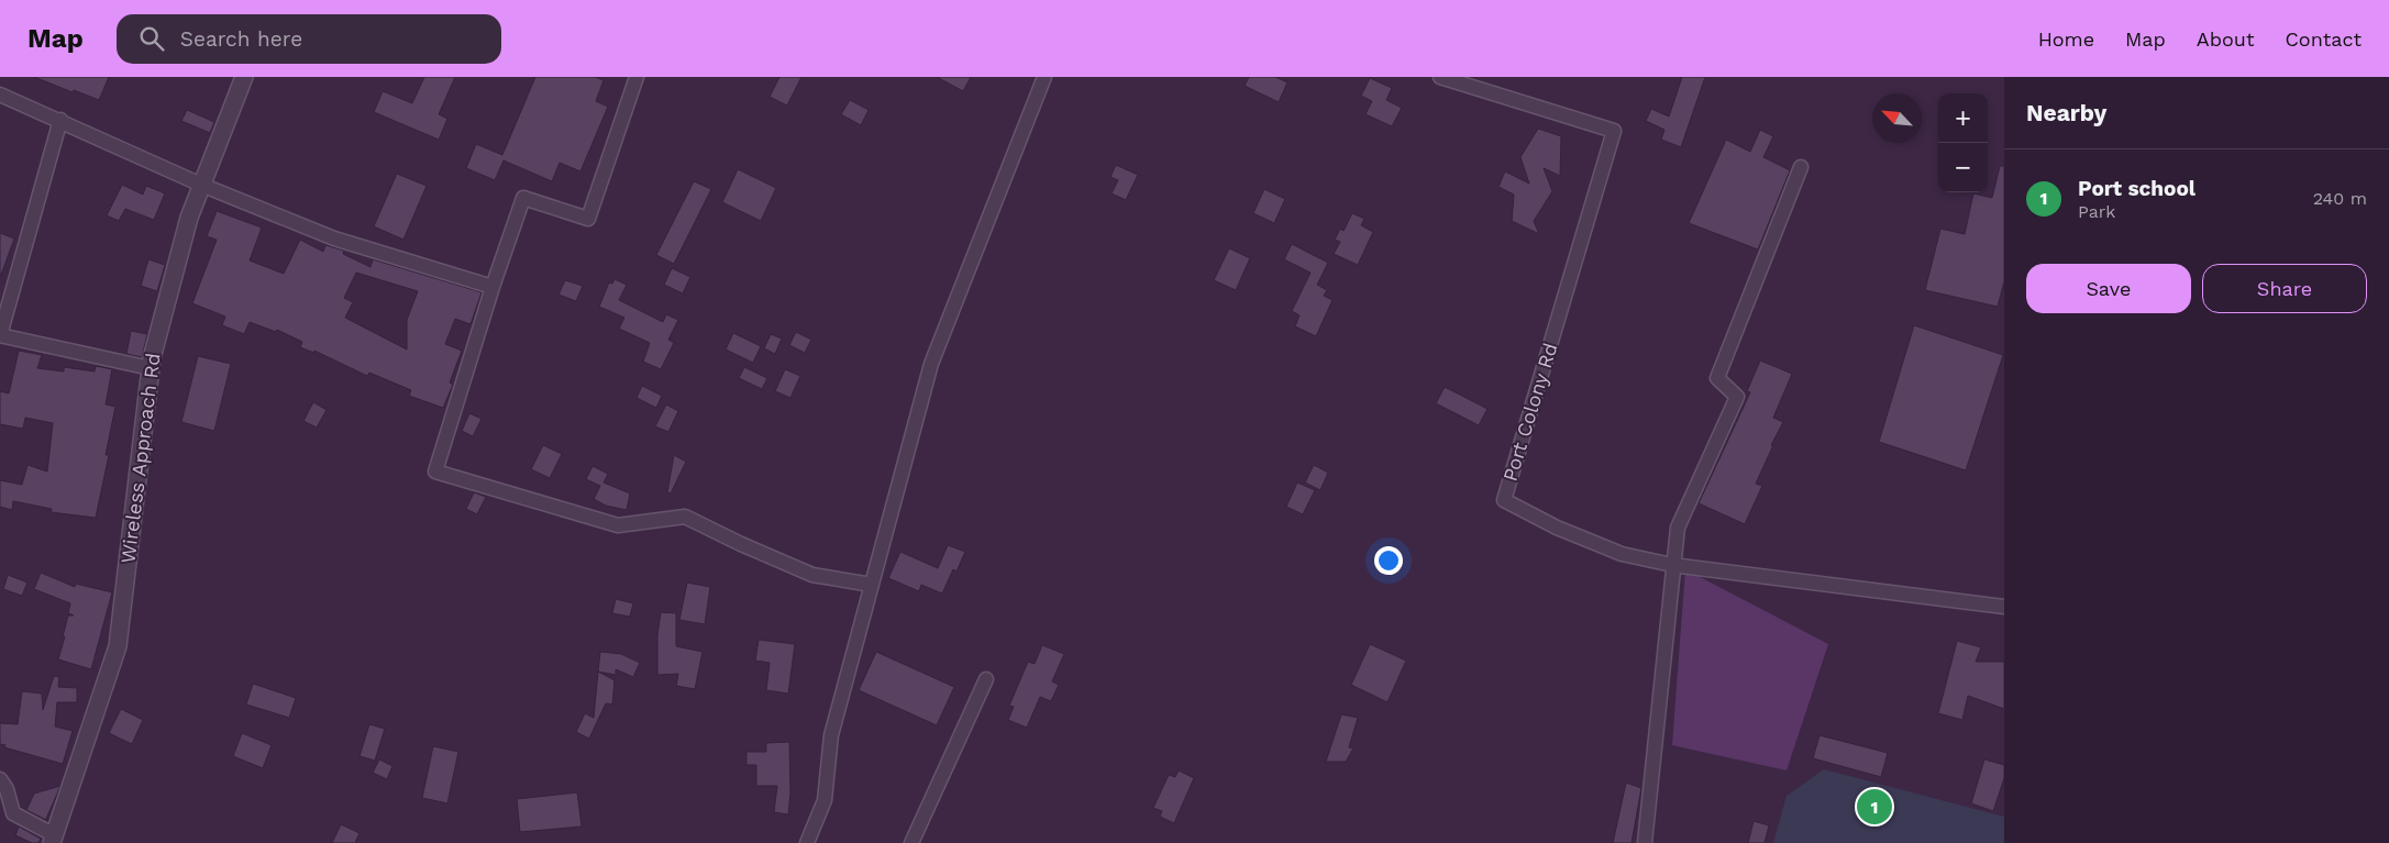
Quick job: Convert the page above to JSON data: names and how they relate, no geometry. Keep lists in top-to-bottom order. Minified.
{"streets":{"street":["Port Colony Rd","Wireless Approach Rd"]},"north":"top left","page":{"header":"Map","search":"Search here","nav":["Home","Map","About","Contact"],"heading":"Nearby","map_buttons":["+","−"],"list":[{"mark":"1","name":"Port school","note":"Park","value":"240 m"}],"buttons":["Save","Share"],"pins":"1"}}
